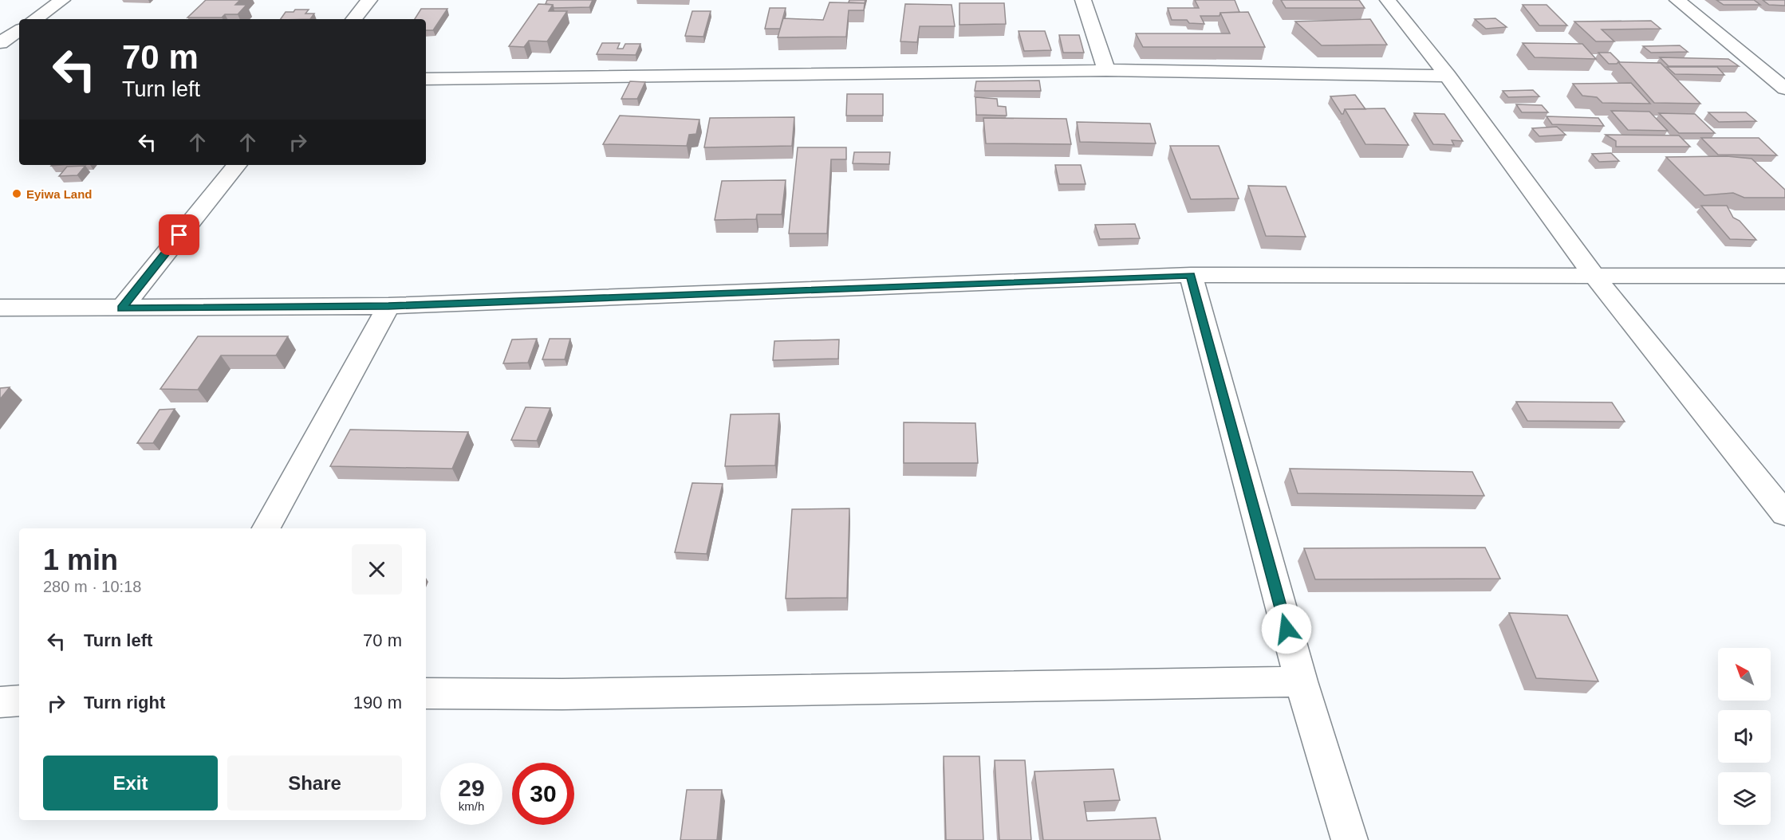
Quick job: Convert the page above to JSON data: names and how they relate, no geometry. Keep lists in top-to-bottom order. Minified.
{"places":["Eyiwa Land"],"north":"top left","page":{"turn":["70 m","Turn left"],"heading":["1 min","280 m · 10:18"],"list":[{"name":"Turn left","value":"70 m"},{"name":"Turn right","value":"190 m"}],"buttons":["Exit","Share"],"speed":"29 km/h","limit":"30"}}
